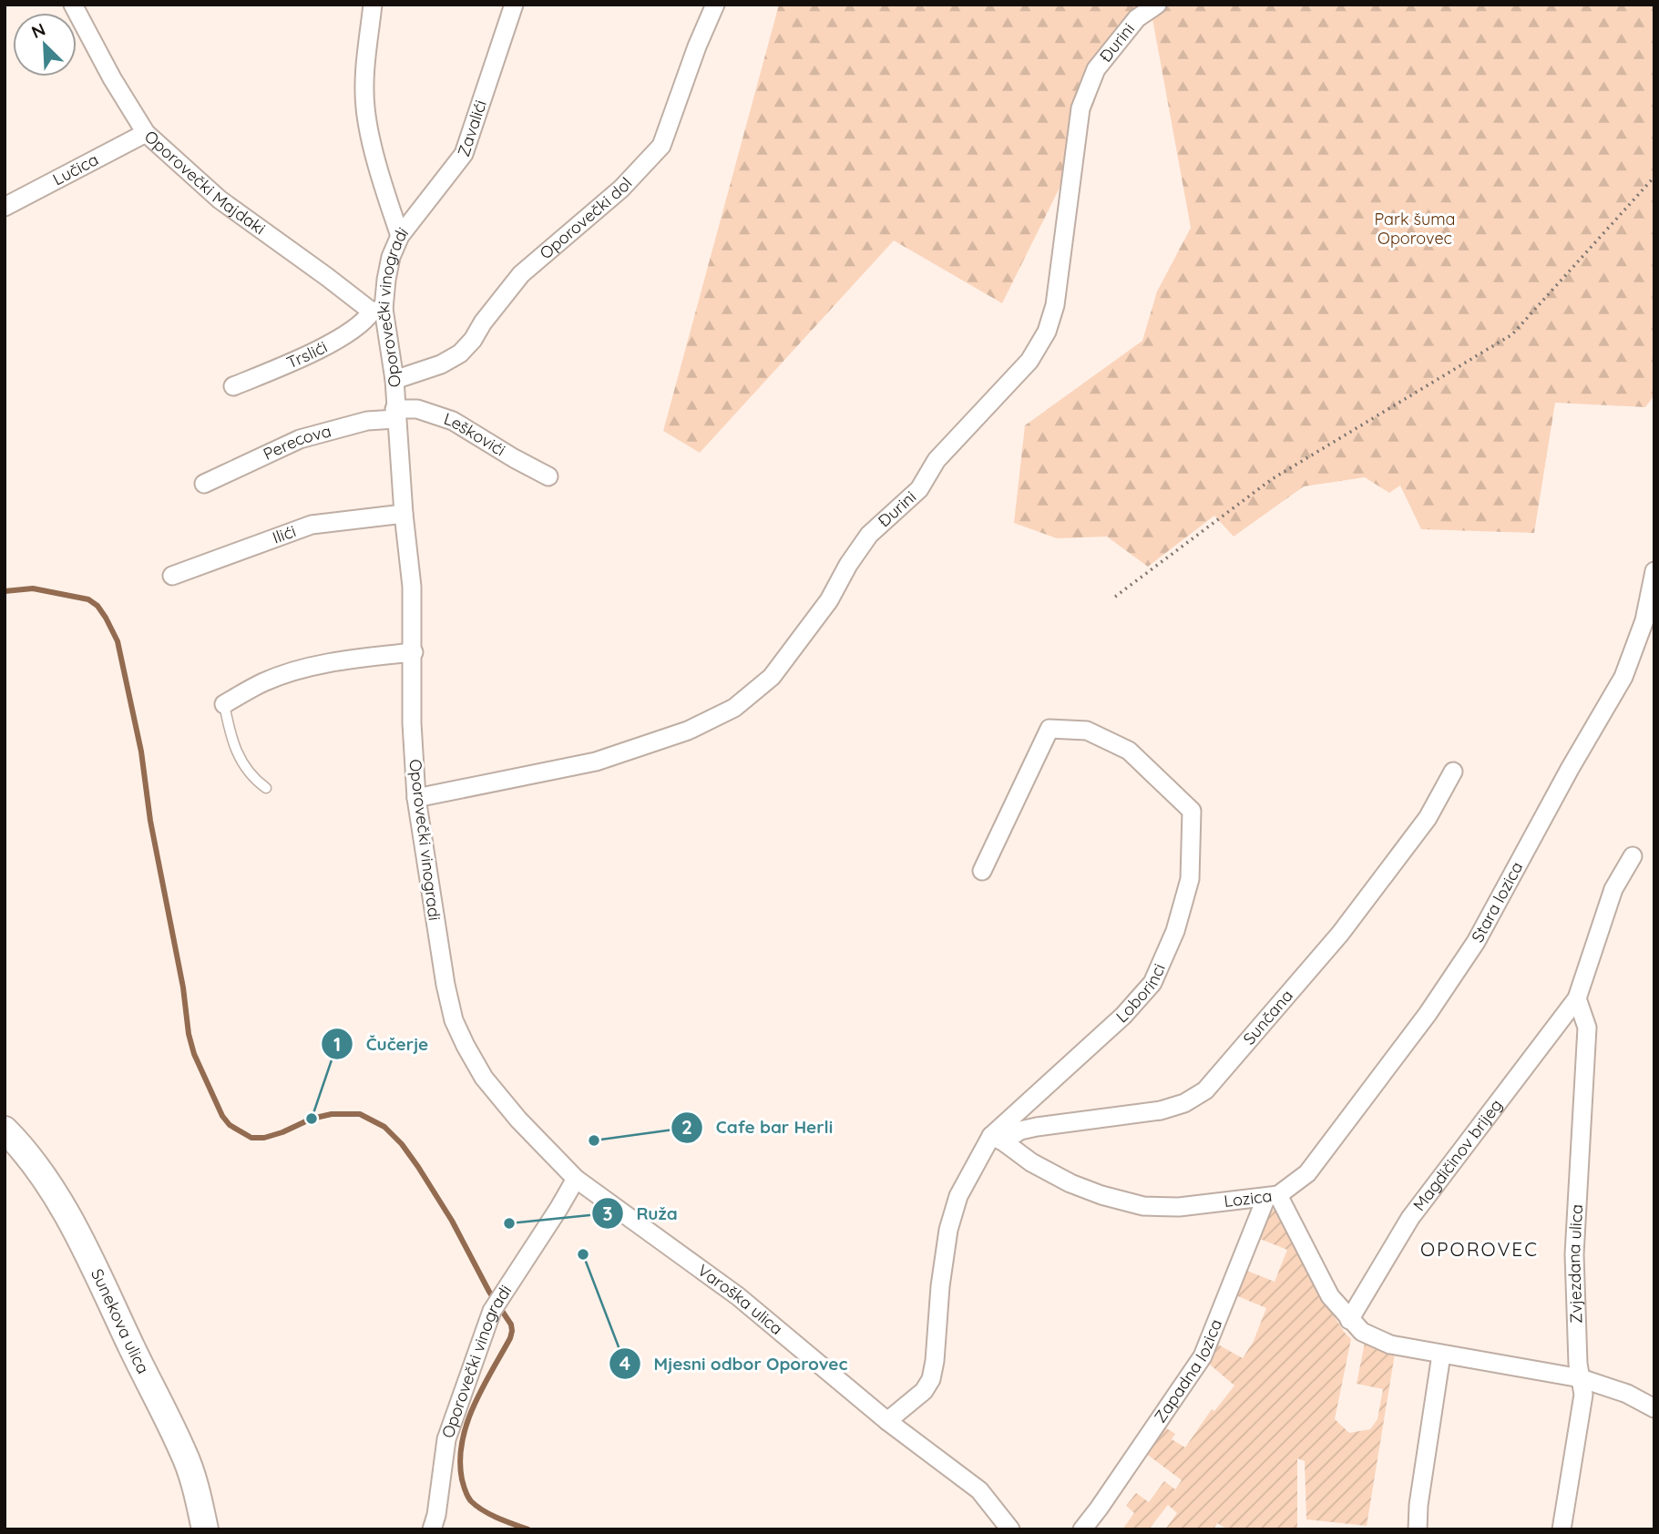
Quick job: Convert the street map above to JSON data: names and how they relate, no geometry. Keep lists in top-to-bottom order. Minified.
{"streets":{"street":["Đurini","Zavalići","Lučica","Oporovečki Majdaki","Oporovečki dol","Oporovečki vinogradi","Trslići","Leškovići","Perecova","Ilići","Stara lozica","Loborinci","Sunčana","Magdičinov brijeg","Lozica","Zvjezdana ulica","Varoška ulica","Sunekova ulica","Zapadna lozica"]},"crossings":[["Đurini","Oporovečki vinogradi"],["Zavalići","Oporovečki vinogradi"],["Lučica","Oporovečki Majdaki"],["Oporovečki Majdaki","Oporovečki vinogradi"],["Oporovečki Majdaki","Trslići"],["Oporovečki dol","Oporovečki vinogradi"],["Oporovečki vinogradi","Trslići"],["Oporovečki vinogradi","Leškovići"],["Oporovečki vinogradi","Perecova"],["Oporovečki vinogradi","Ilići"],["Oporovečki vinogradi","Varoška ulica"],["Leškovići","Perecova"],["Stara lozica","Lozica"],["Stara lozica","Zapadna lozica"],["Loborinci","Sunčana"],["Loborinci","Lozica"],["Loborinci","Varoška ulica"],["Sunčana","Lozica"],["Magdičinov brijeg","Lozica"],["Magdičinov brijeg","Zvjezdana ulica"],["Lozica","Zvjezdana ulica"],["Lozica","Zapadna lozica"]],"districts":["OPOROVEC"],"parks":["Park šuma Oporovec"],"places":["Čučerje","Cafe bar Herli","Ruža","Mjesni odbor Oporovec"],"north":"top left"}
